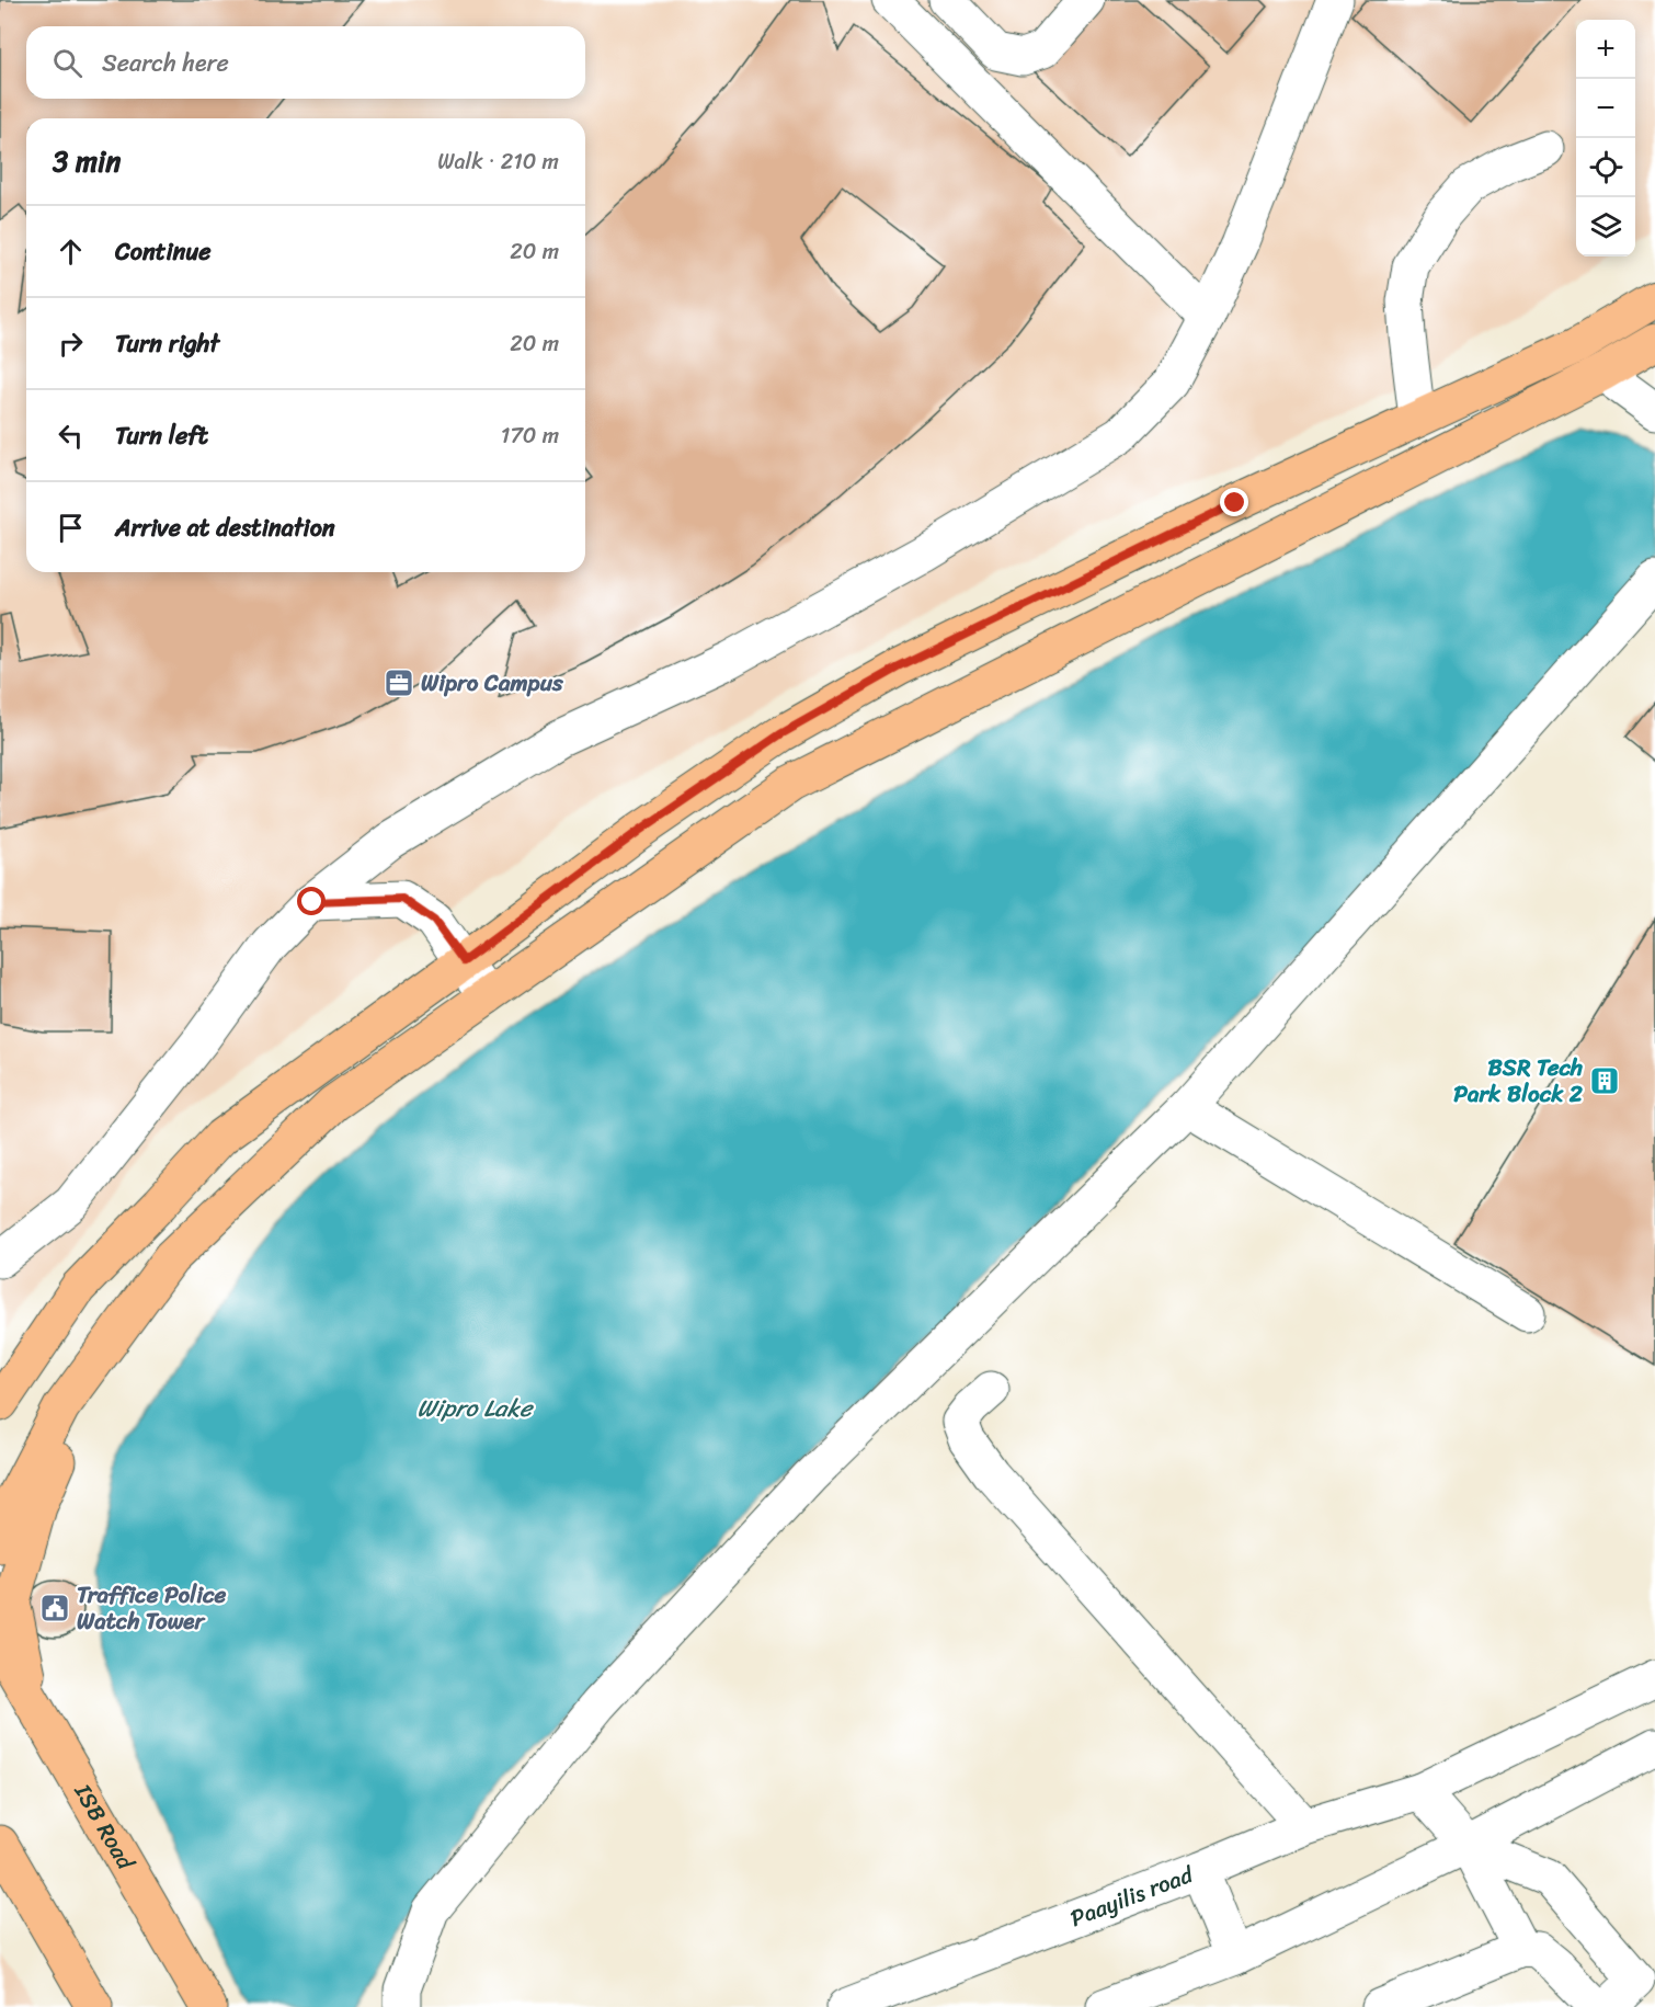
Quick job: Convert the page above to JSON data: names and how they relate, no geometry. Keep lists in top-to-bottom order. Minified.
{"streets":{"main road":["ISB Road"],"street":["Paayilis road"]},"water":["Wipro Lake"],"places":{"office":["Wipro Campus"],"building":["BSR Tech Park Block 2"],"public building":["Traffice Police Watch Tower"]},"page":{"map_buttons":["+","−"],"search":"Search here","heading":["3 min","Walk · 210 m"],"list":[["Continue","20 m"],["Turn right","20 m"],["Turn left","170 m"],"Arrive at destination"]}}
